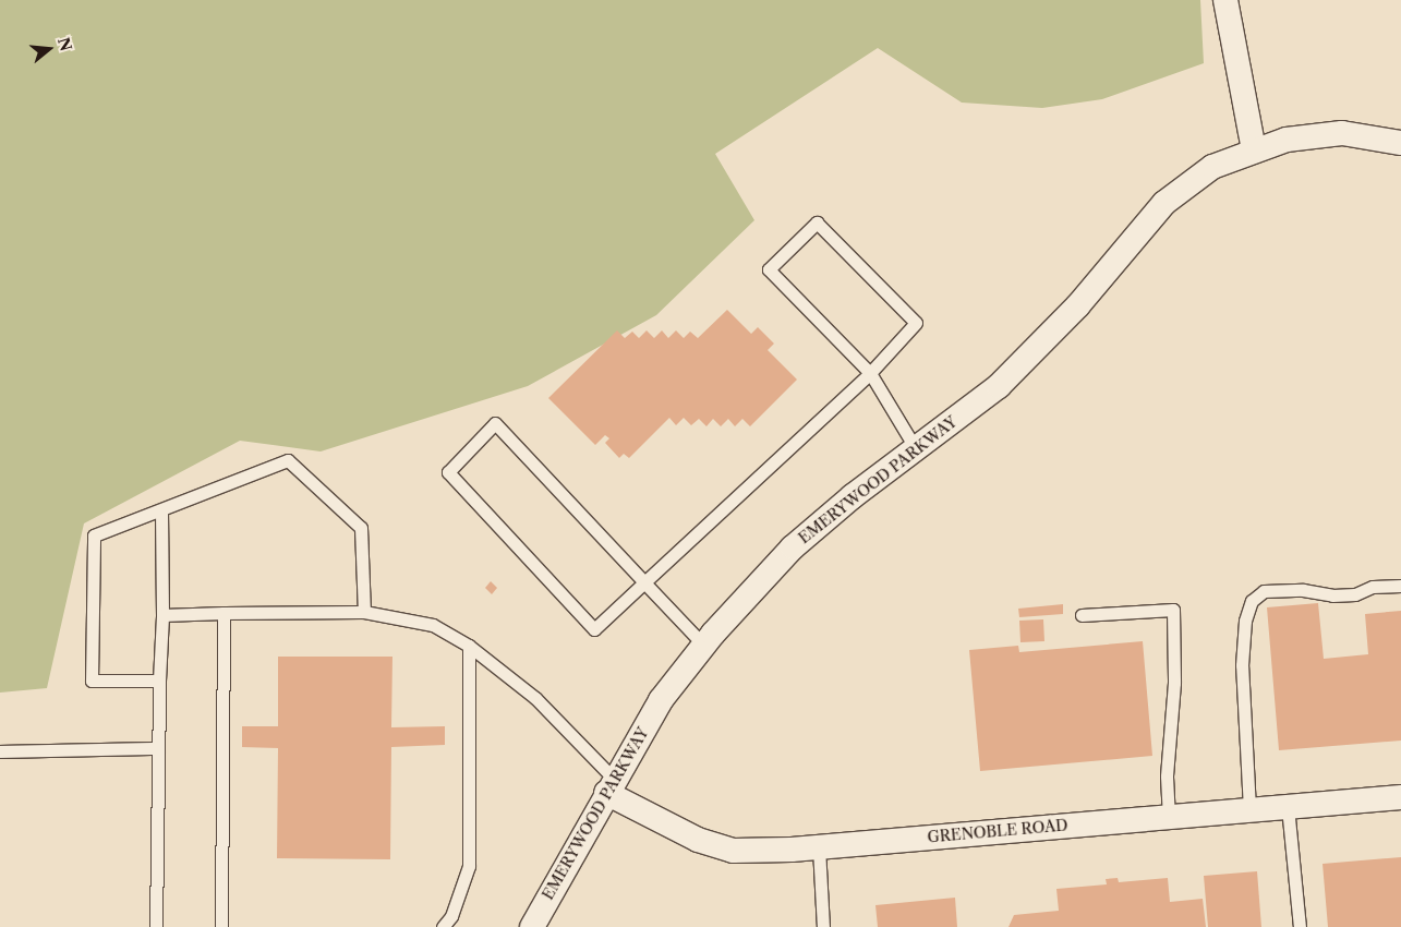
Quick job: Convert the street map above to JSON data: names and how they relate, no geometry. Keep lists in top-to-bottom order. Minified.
{"streets":{"street":["EMERYWOOD PARKWAY","GRENOBLE ROAD"]},"crossings":[["EMERYWOOD PARKWAY","GRENOBLE ROAD"]],"north":"right"}
